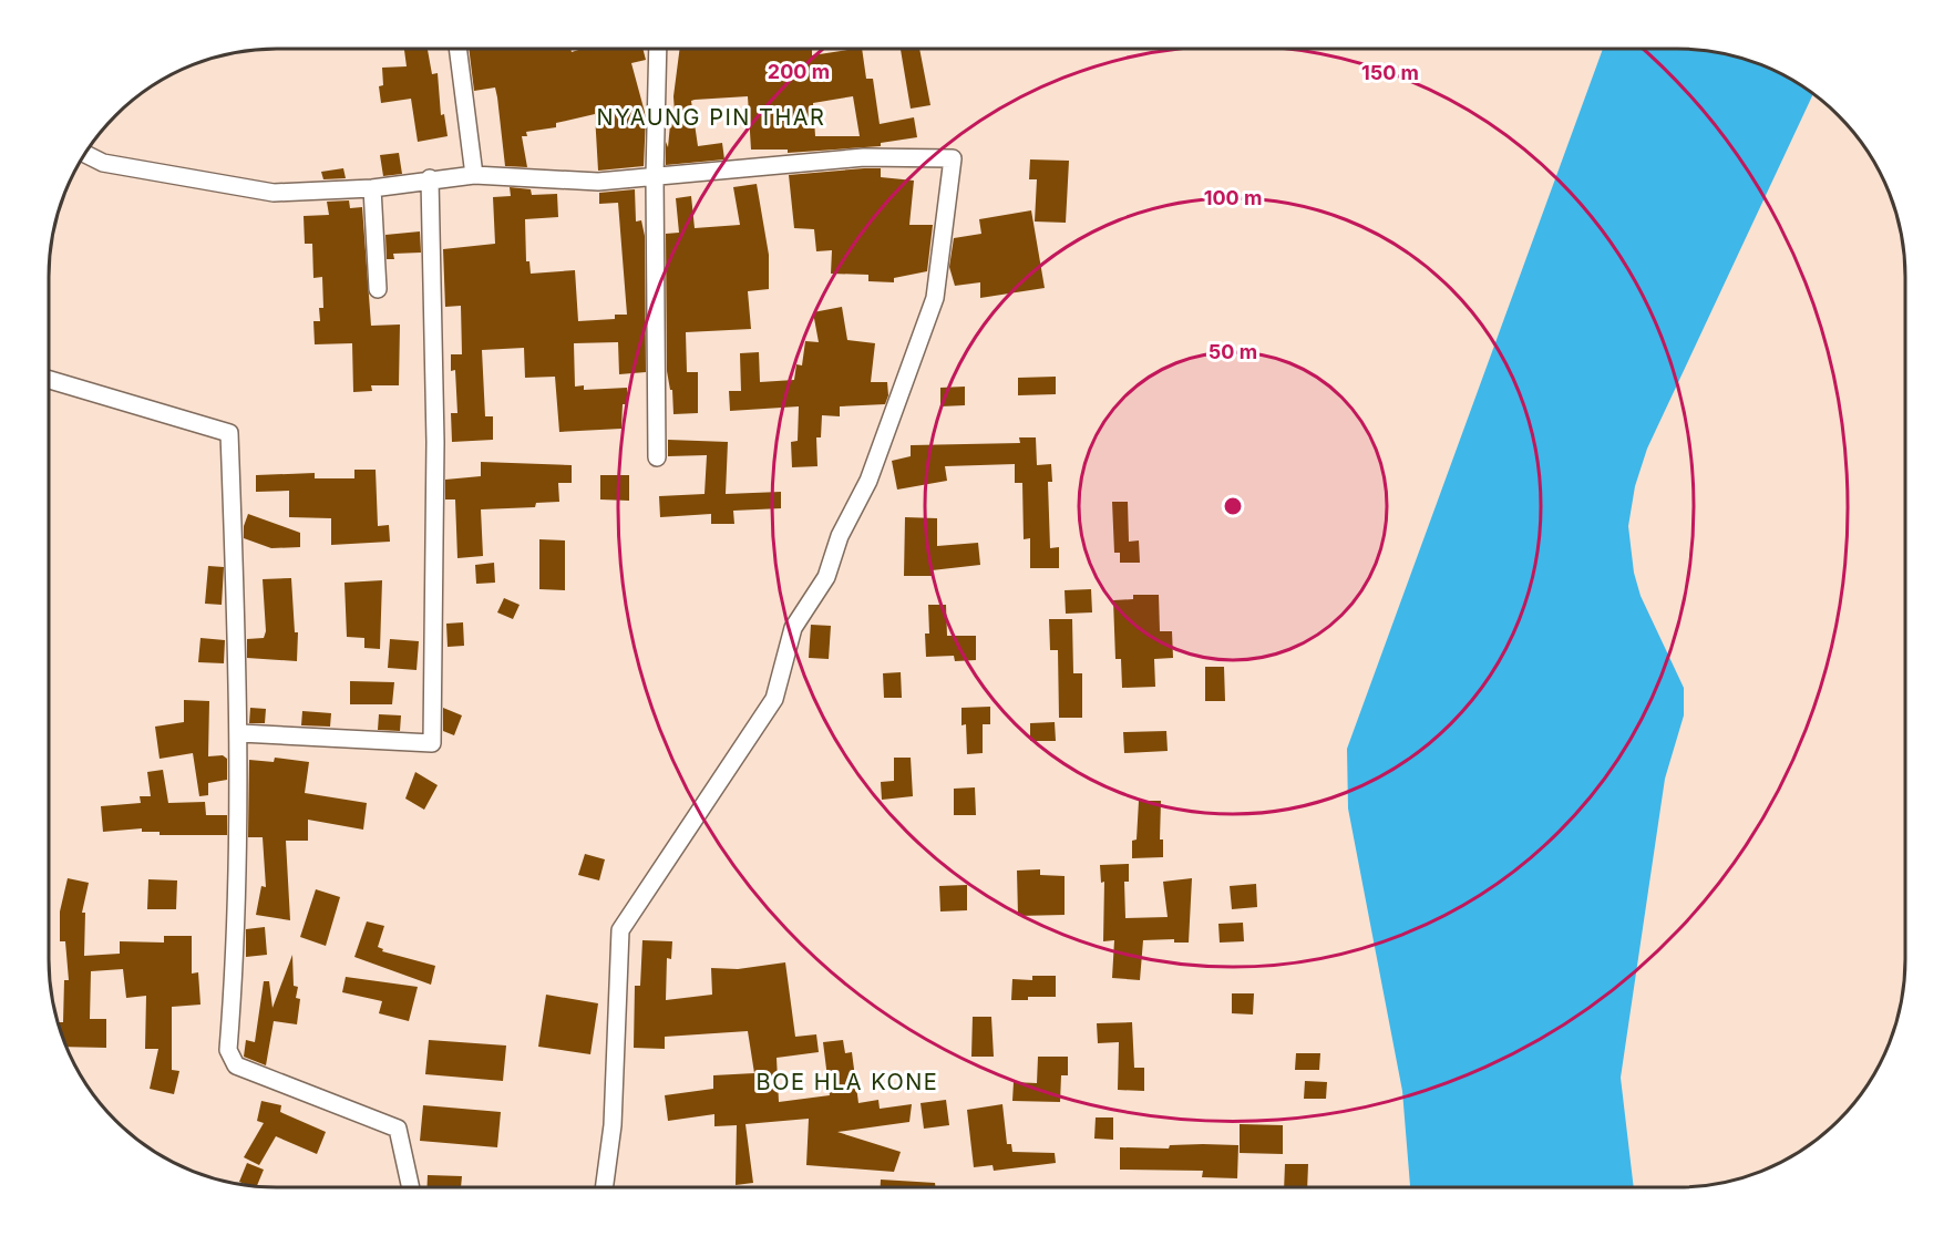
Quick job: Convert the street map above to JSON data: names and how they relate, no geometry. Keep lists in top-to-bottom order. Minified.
{"districts":["NYAUNG PIN THAR","BOE HLA KONE"],"rings":["200 m","150 m","100 m","50 m"]}
